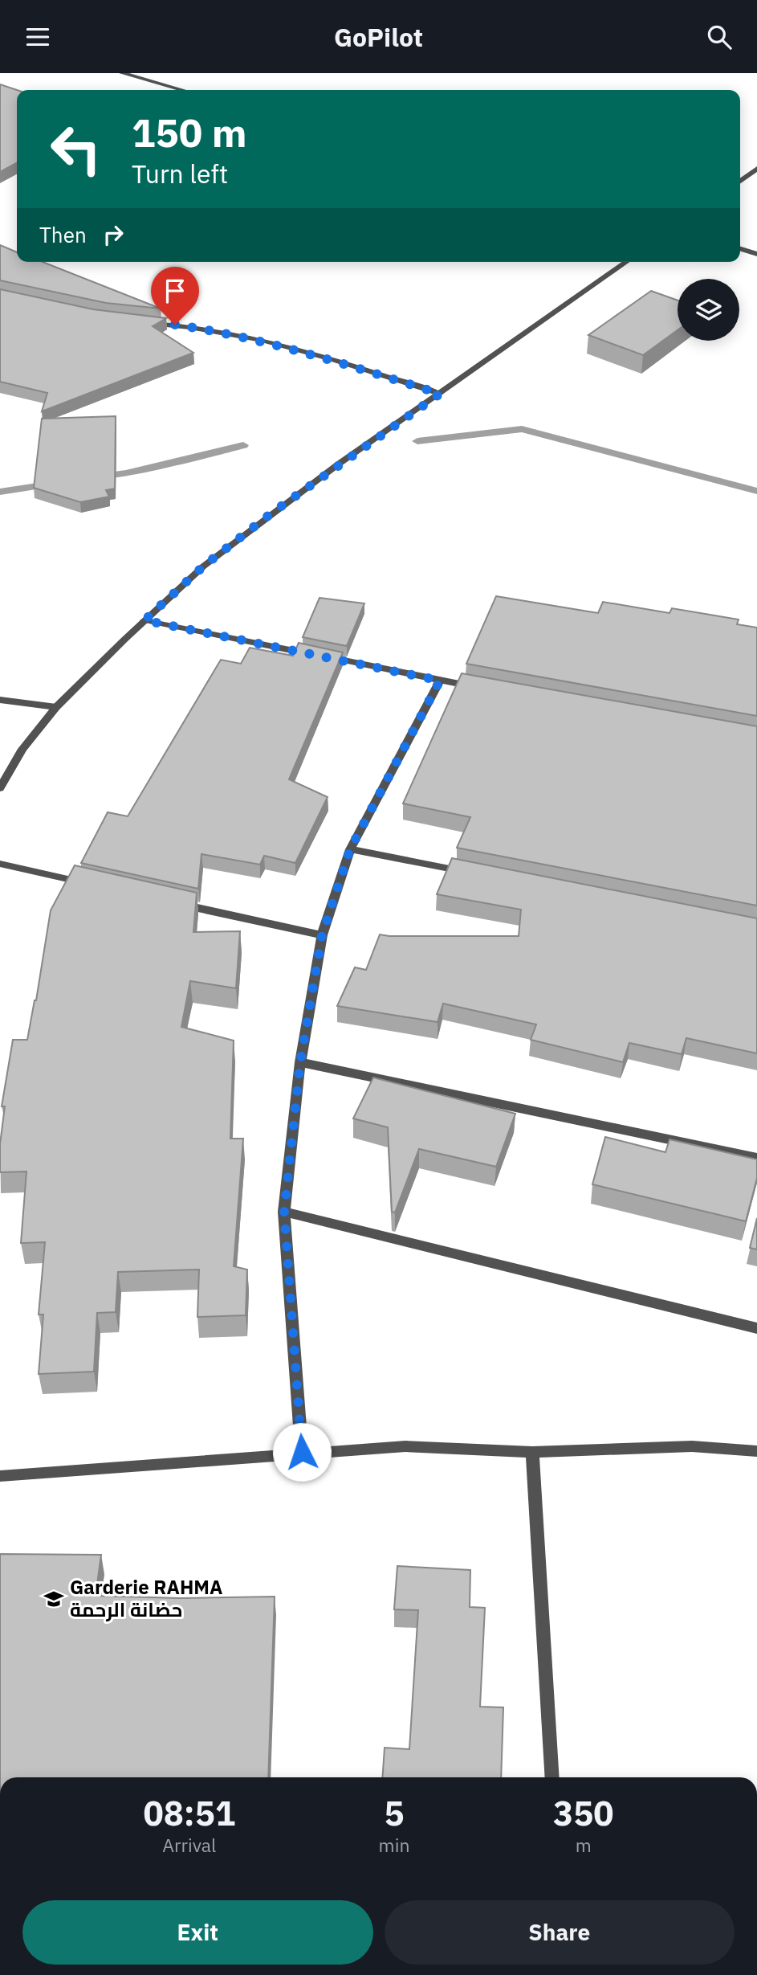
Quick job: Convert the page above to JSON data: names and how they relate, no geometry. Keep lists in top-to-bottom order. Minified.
{"places":{"school or university":["Garderie RAHMA حضانة الرحمة"]},"page":{"header":"GoPilot","turn":["150 m","Turn left"],"then":"Then","eta":["08:51","Arrival","5","min","350","m"],"buttons":["Exit","Share"]}}
